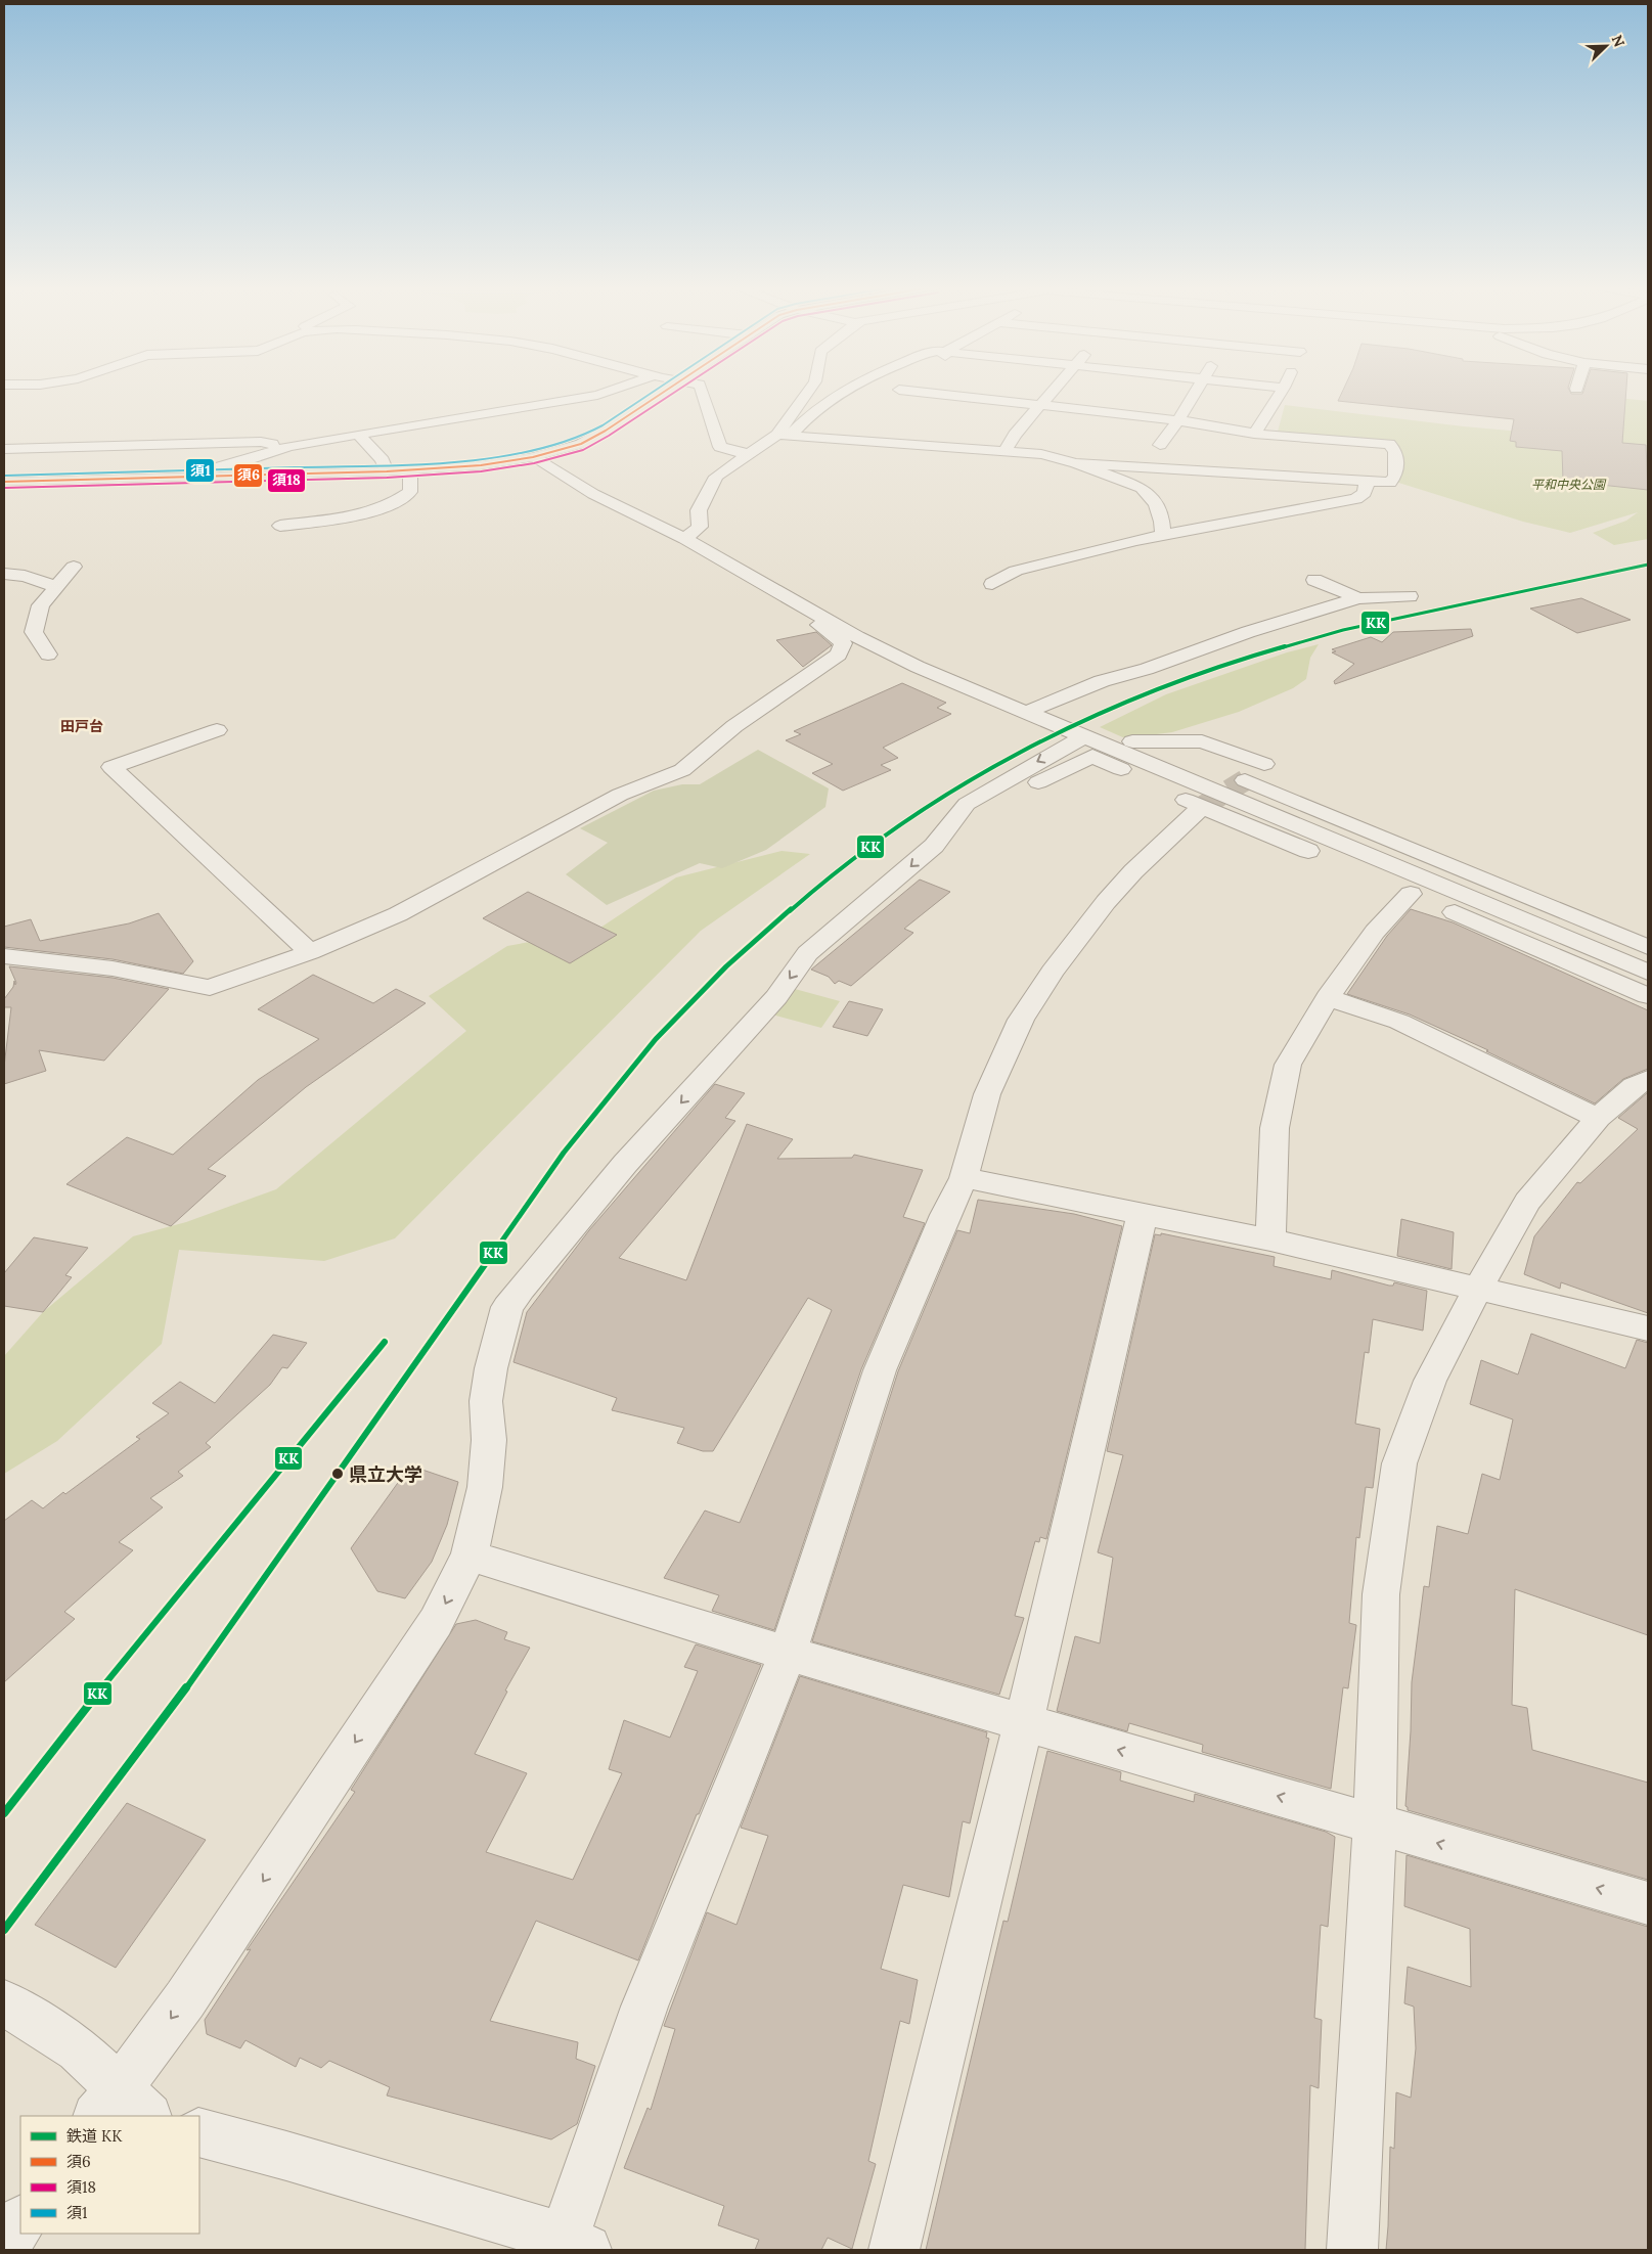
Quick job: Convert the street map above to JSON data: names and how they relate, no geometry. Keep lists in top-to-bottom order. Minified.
{"districts":["田戸台"],"parks":["平和中央公園"],"places":["県立大学"],"lines":["transit line 須6","transit line 須18","transit line 須1","rail line KK"],"legend":["鉄道 KK","須6","須18","須1"],"north":"top right"}
